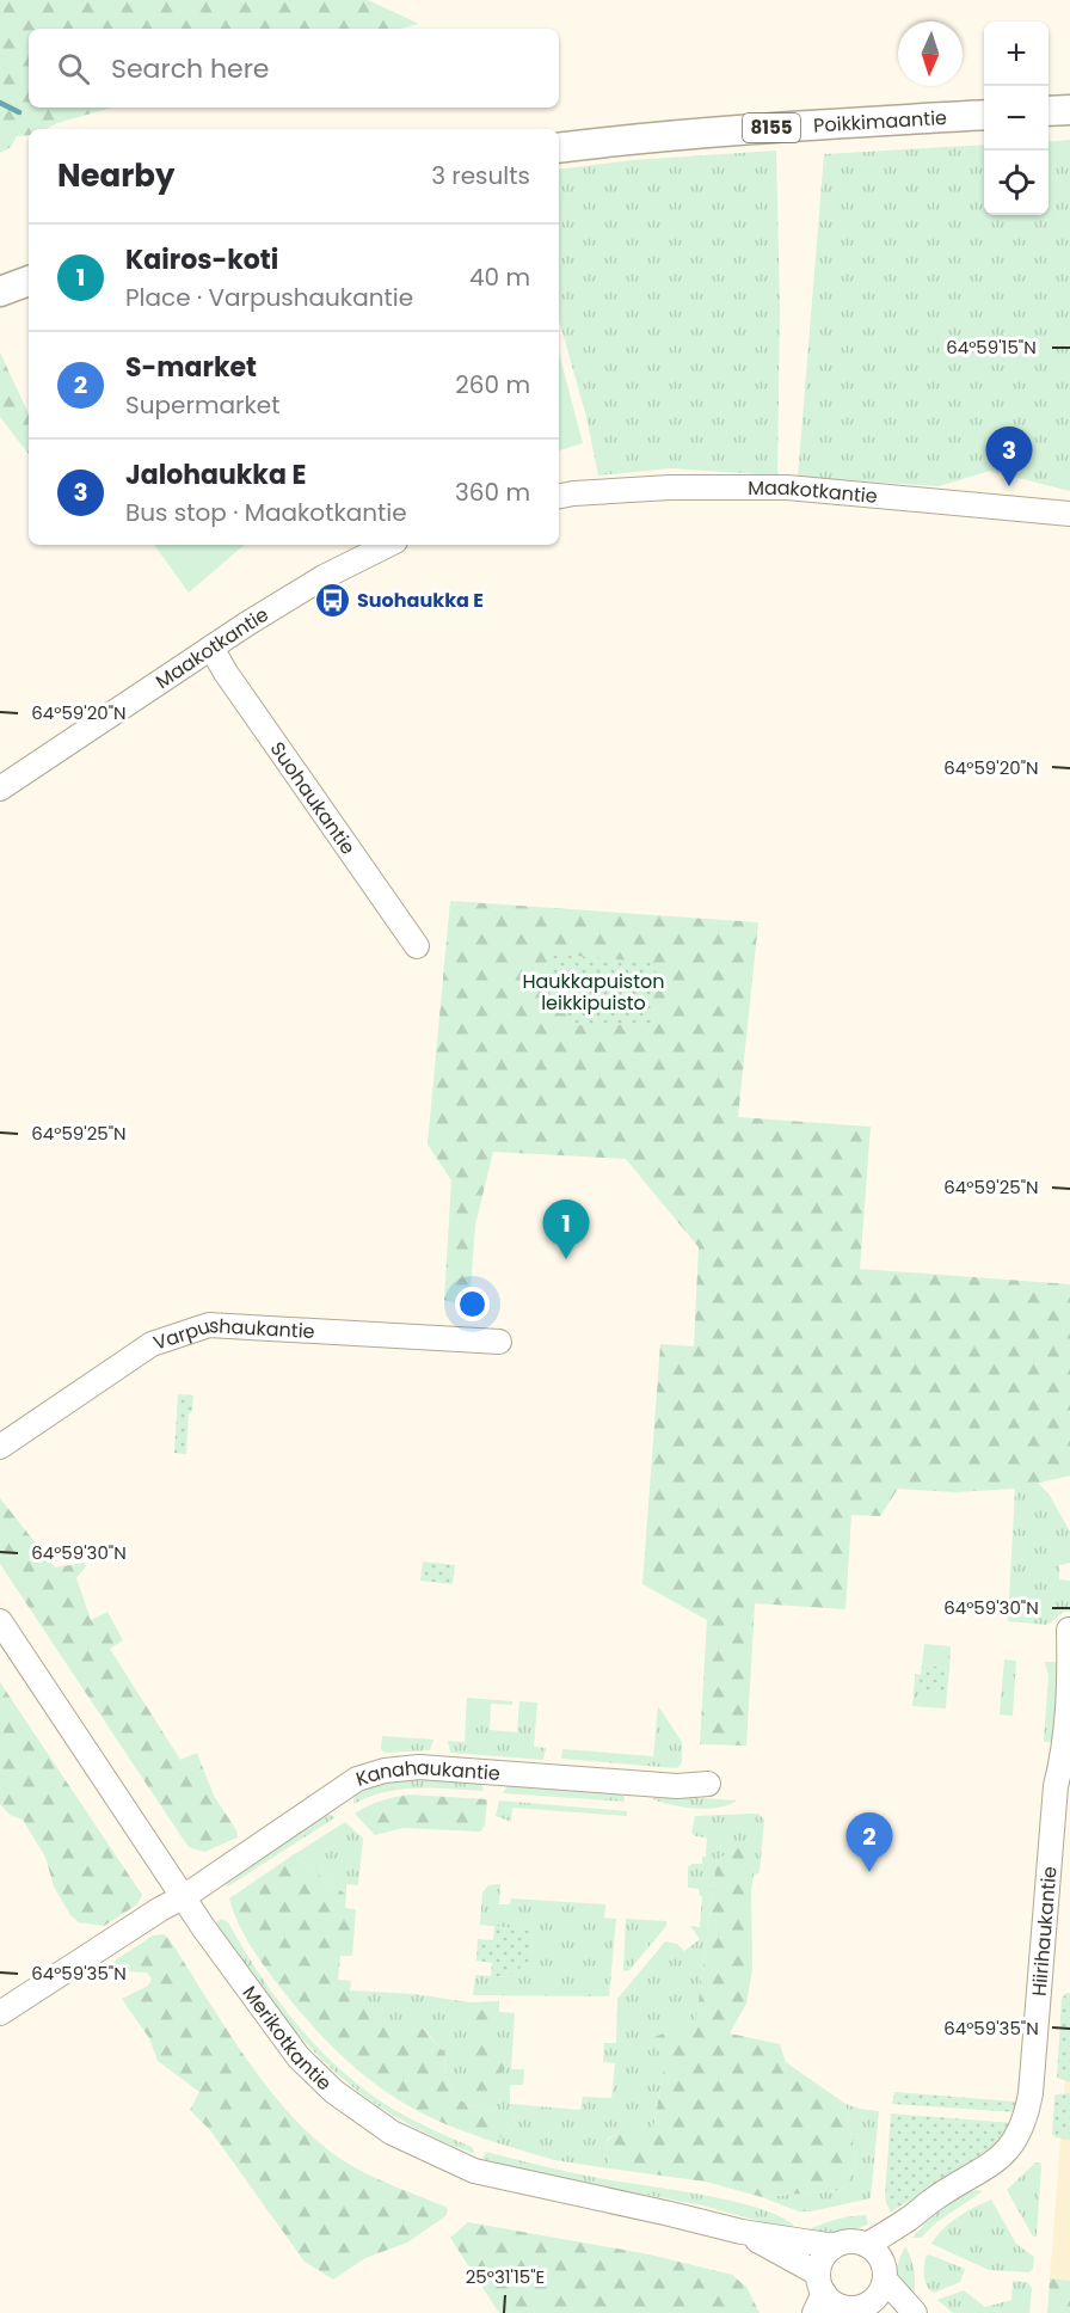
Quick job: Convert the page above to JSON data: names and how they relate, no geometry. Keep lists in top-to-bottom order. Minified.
{"streets":{"main road":["Poikkimaantie","8155"],"street":["Maakotkantie","Suohaukantie","Varpushaukantie","Kanahaukantie","Hiirihaukantie","Merikotkantie"]},"crossings":[["Maakotkantie","Suohaukantie"],["Kanahaukantie","Merikotkantie"],["Hiirihaukantie","Merikotkantie"]],"parks":["Haukkapuiston leikkipuisto"],"places":{"bus stop":["Suohaukka E"]},"north":"bottom","page":{"map_buttons":["+","−"],"search":"Search here","heading":["Nearby","3 results"],"list":[{"mark":"1","name":"Kairos-koti","note":"Place · Varpushaukantie","value":"40 m"},{"mark":"2","name":"S-market","note":"Supermarket","value":"260 m"},{"mark":"3","name":"Jalohaukka E","note":"Bus stop · Maakotkantie","value":"360 m"}],"pins":["3","1","2"]},"coordinates":["64°59'15\"N","64°59'20\"N","64°59'25\"N","64°59'30\"N","64°59'35\"N","25°31'15\"E"]}
